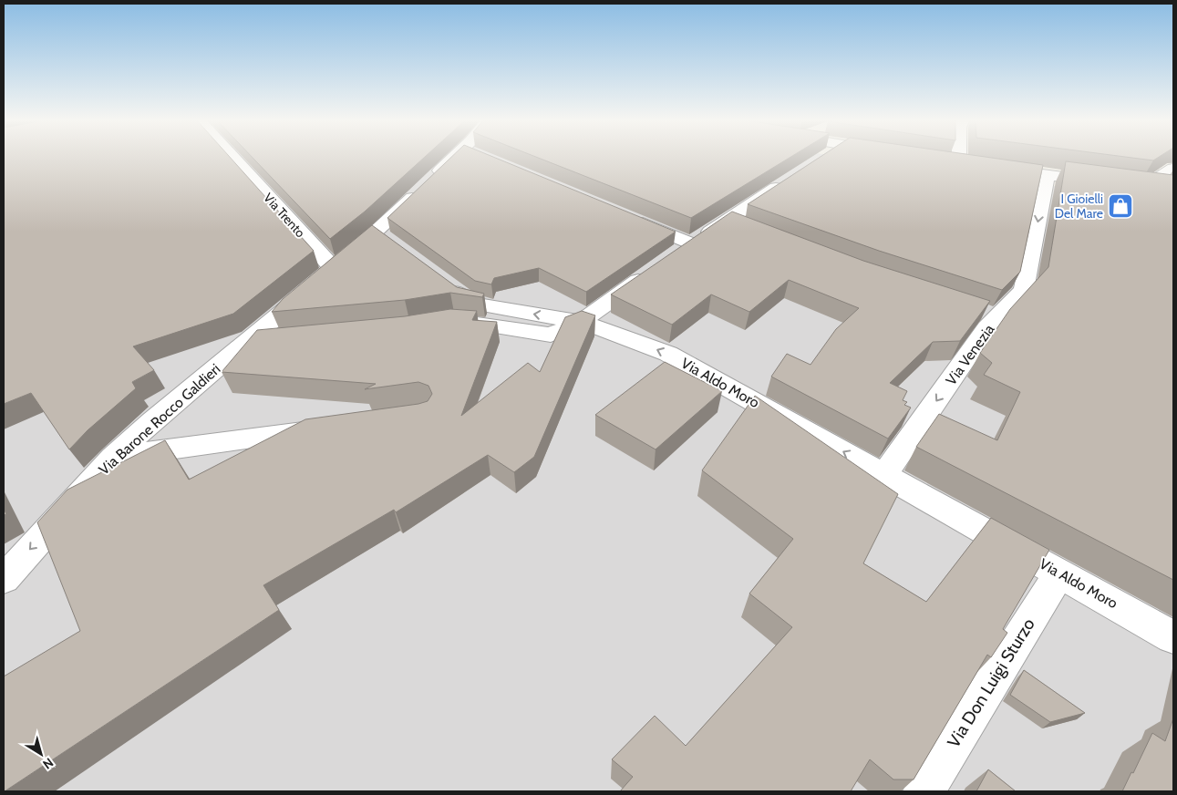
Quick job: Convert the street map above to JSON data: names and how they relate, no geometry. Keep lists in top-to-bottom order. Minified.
{"streets":{"street":["Via Trento","Via Venezia","Via Aldo Moro","Via Barone Rocco Galdieri","Via Don Luigi Sturzo"]},"crossings":[["Via Trento","Via Barone Rocco Galdieri"],["Via Venezia","Via Aldo Moro"],["Via Aldo Moro","Via Don Luigi Sturzo"]],"one_way":["Via Venezia","Via Aldo Moro"],"places":{"shop":["I Gioielli Del Mare"]},"north":"bottom right"}
